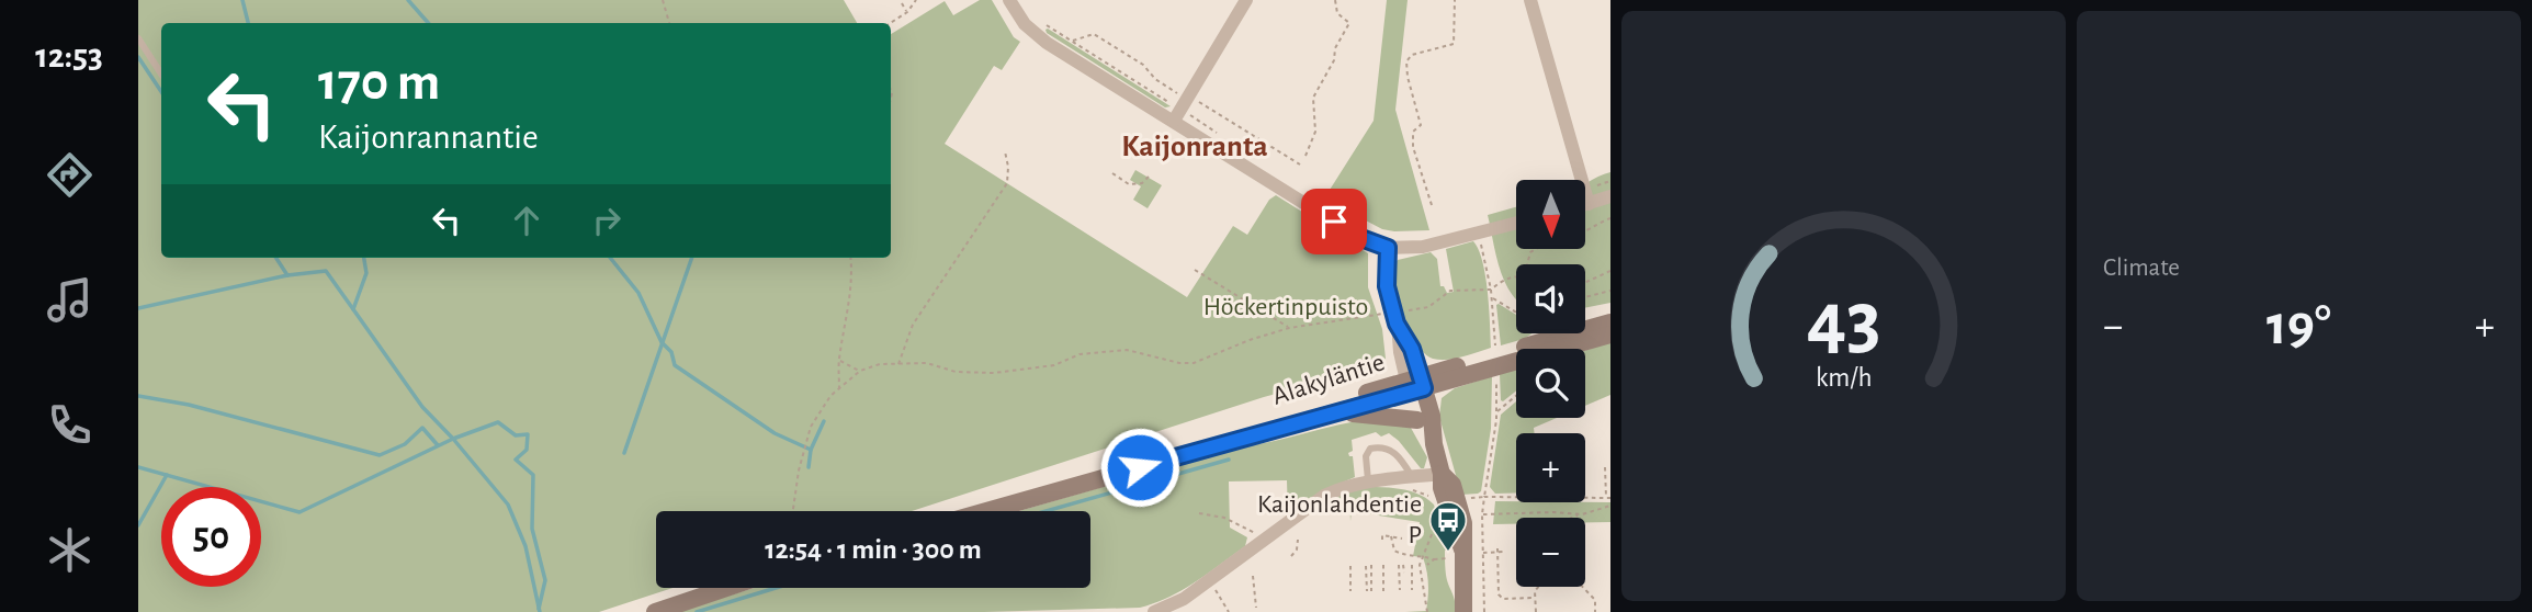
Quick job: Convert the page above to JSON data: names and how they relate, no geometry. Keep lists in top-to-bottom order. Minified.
{"streets":{"main road":["Alakyläntie"]},"districts":["Kaijonranta"],"parks":["Höckertinpuisto"],"places":{"bus stop":["Kaijonlahdentie P"]},"north":"bottom","page":{"tabs":"12:53","tile":"Climate","turn":["170 m","Kaijonrannantie"],"map_buttons":["+","−"],"heat":["−","19°","+"],"limit":"50","trip":"12:54 · 1 min · 300 m","gauge":["43","km/h"]}}
